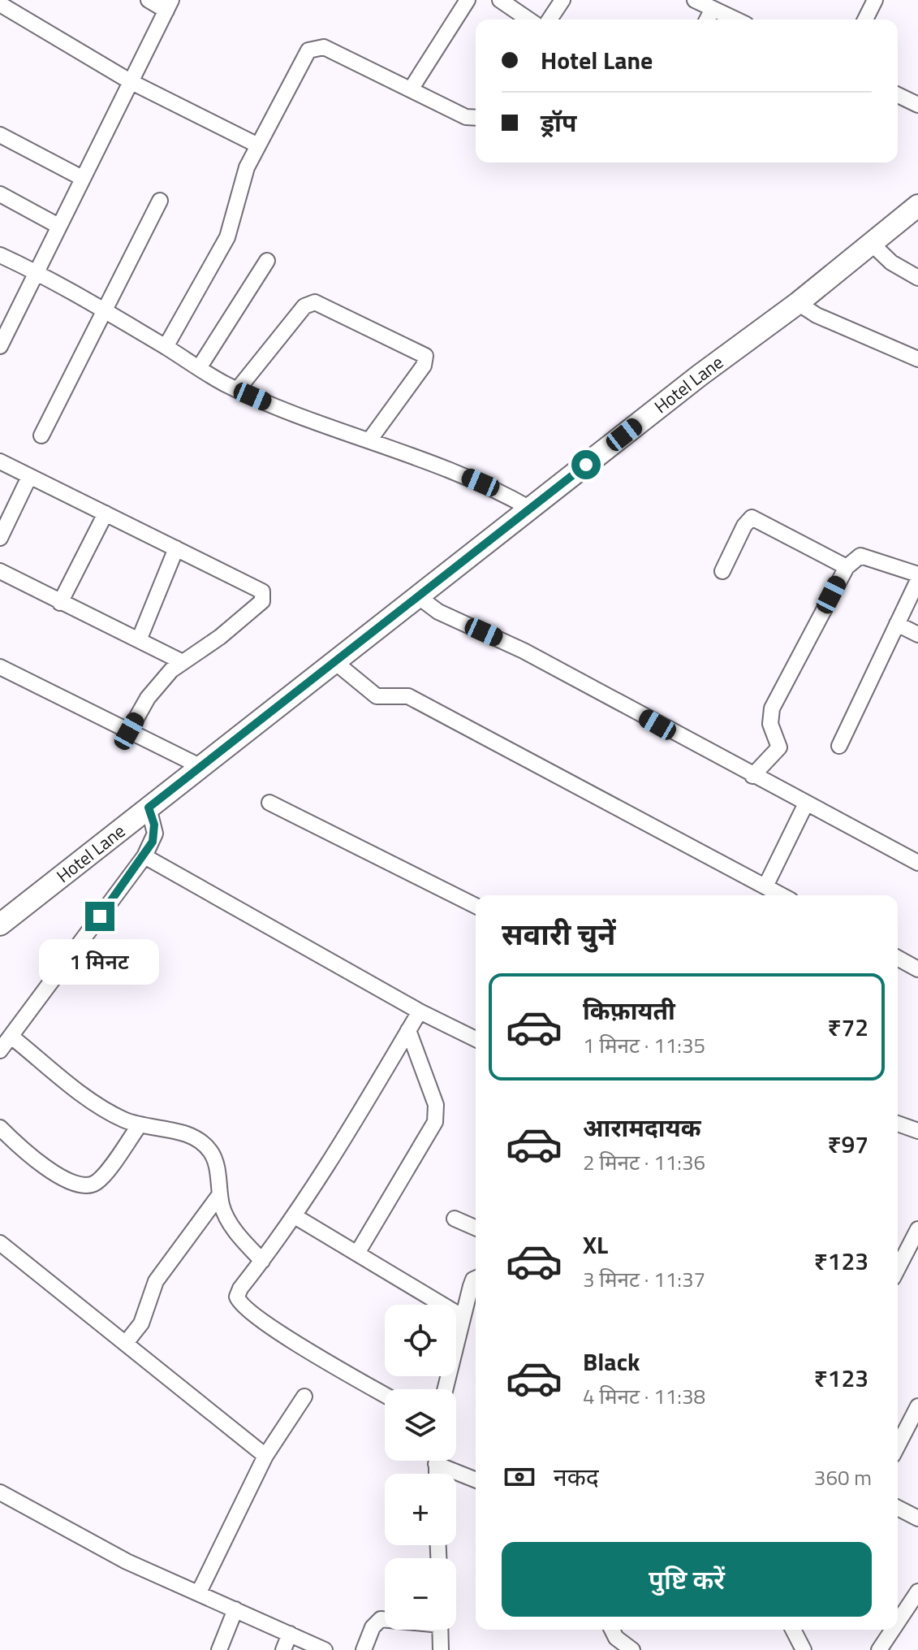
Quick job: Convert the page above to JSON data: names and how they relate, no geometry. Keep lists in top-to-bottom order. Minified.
{"streets":{"street":["Hotel Lane"]},"page":{"banner":["Hotel Lane","ड्रॉप"],"heading":"सवारी चुनें","bubble":"1 मिनट","list":[{"name":"किफ़ायती","note":"1 मिनट · 11:35","value":"₹72"},{"name":"आरामदायक","note":"2 मिनट · 11:36","value":"₹97"},{"name":"XL","note":"3 मिनट · 11:37","value":"₹123"},{"name":"Black","note":"4 मिनट · 11:38","value":"₹123"}],"map_buttons":["+","−"],"pay":["नकद","360 m"],"buttons":"पुष्टि करें"}}
